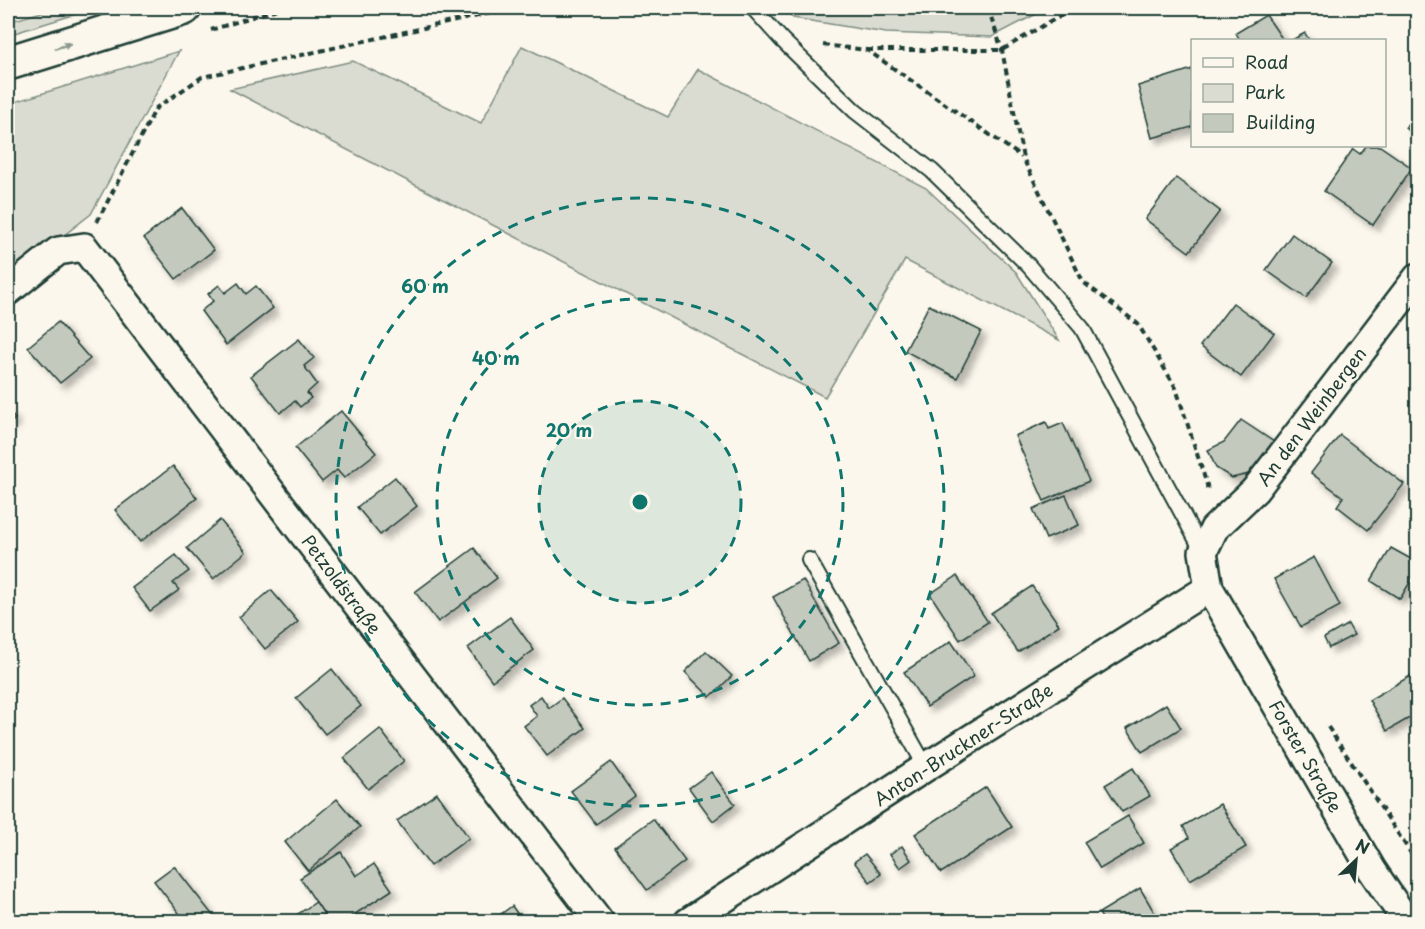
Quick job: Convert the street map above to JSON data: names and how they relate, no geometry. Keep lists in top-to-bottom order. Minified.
{"streets":{"street":["An den Weinbergen","Petzoldstraße","Anton-Bruckner-Straße","Forster Straße"]},"crossings":[["Anton-Bruckner-Straße","Forster Straße"]],"legend":["Road","Park","Building"],"north":"top right","rings":["60 m","40 m","20 m"]}
